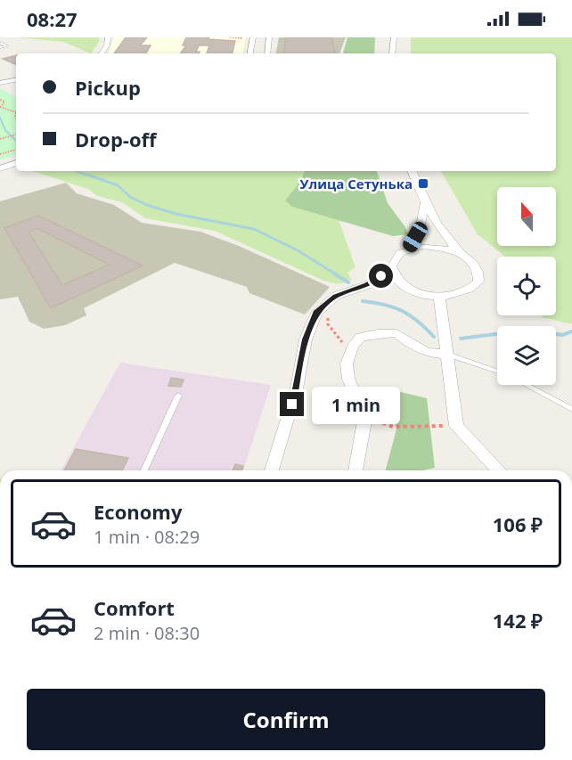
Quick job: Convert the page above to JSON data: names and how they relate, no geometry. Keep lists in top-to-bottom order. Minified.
{"places":{"transit":["Улица Сетунька"]},"north":"top","page":{"status":"08:27","banner":["Pickup","Drop-off"],"bubble":"1 min","list":[{"name":"Economy","note":"1 min · 08:29","value":"106 ₽"},{"name":"Comfort","note":"2 min · 08:30","value":"142 ₽"}],"buttons":"Confirm"}}
